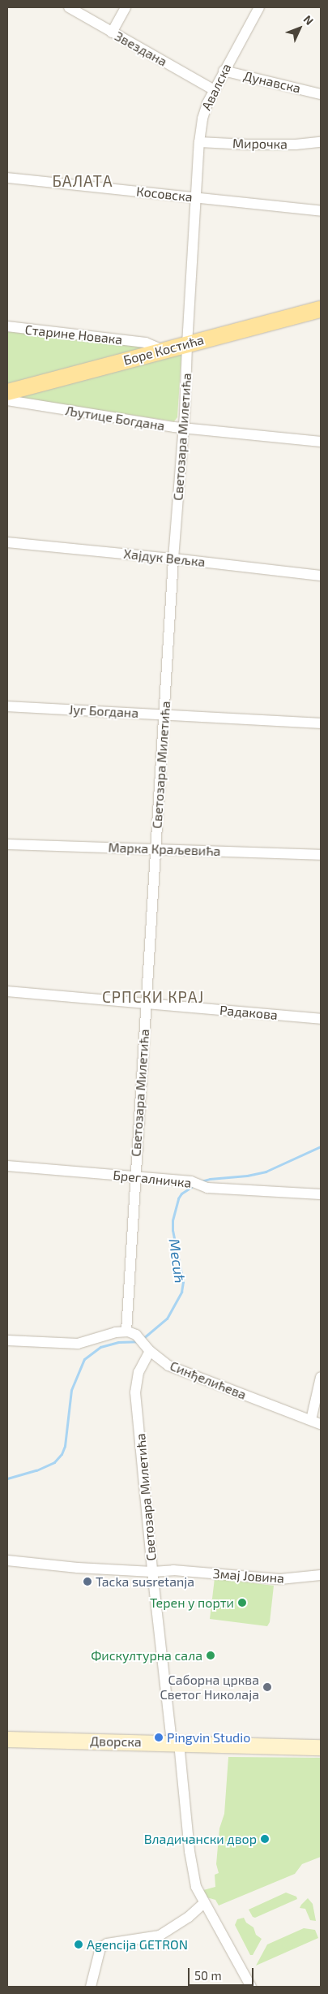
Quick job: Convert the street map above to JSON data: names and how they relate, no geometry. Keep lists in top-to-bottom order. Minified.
{"streets":{"main road":["Боре Костића","Дворска"],"street":["Звездана","Дунавска","Авалска","Мирочка","Косовска","Старине Новака","Љутице Богдана","Светозара Милетића","Хајдук Вељка","Југ Богдана","Марка Краљевића","Радакова","Брегалничка","Синђелићева","Змај Јовина"]},"crossings":[["Звездана","Авалска"],["Дунавска","Авалска"],["Авалска","Мирочка"],["Авалска","Косовска"],["Авалска","Светозара Милетића"],["Косовска","Светозара Милетића"],["Старине Новака","Боре Костића"],["Боре Костића","Светозара Милетића"],["Љутице Богдана","Светозара Милетића"],["Светозара Милетића","Хајдук Вељка"],["Светозара Милетића","Југ Богдана"],["Светозара Милетића","Марка Краљевића"],["Светозара Милетића","Радакова"],["Светозара Милетића","Брегалничка"],["Светозара Милетића","Синђелићева"],["Светозара Милетића","Змај Јовина"],["Светозара Милетића","Дворска"]],"districts":["БАЛАТА","СРПСКИ КРАЈ"],"water":["Месић"],"places":["Tacka susretanja","Терен у порти","Фискултурна сала","Саборна црква Светог Николаја","Pingvin Studio","Владичански двор","Agencija GETRON"],"scale_bar":"50 m","north":"top right"}
